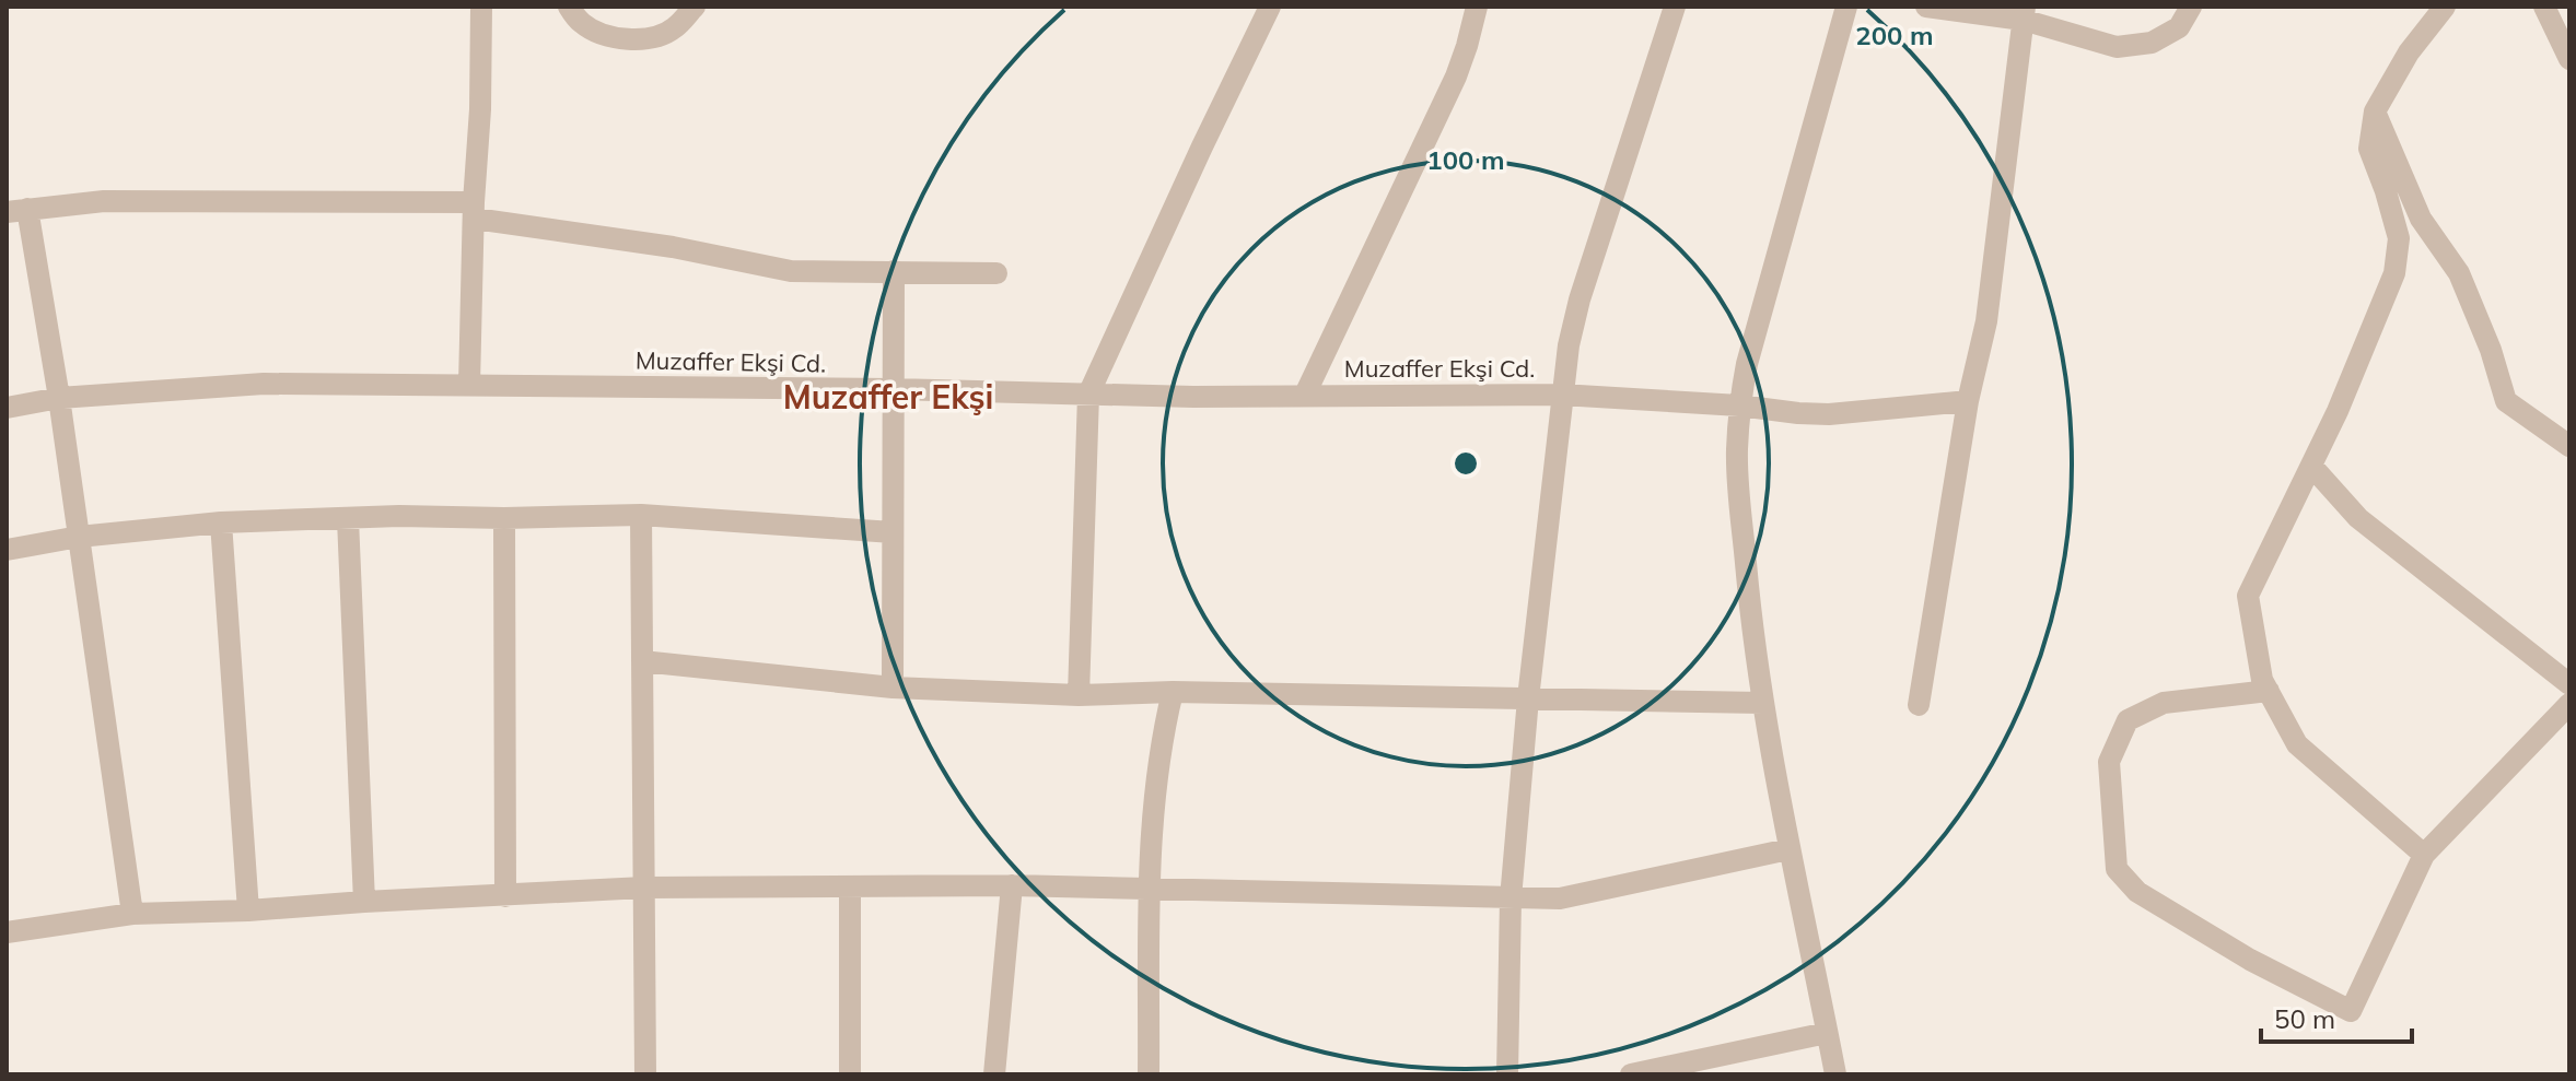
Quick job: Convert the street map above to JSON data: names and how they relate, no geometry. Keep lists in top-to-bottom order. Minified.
{"streets":{"street":["Muzaffer Ekşi Cd."]},"districts":["Muzaffer Ekşi"],"scale_bar":"50 m","rings":["200 m","100 m"]}
